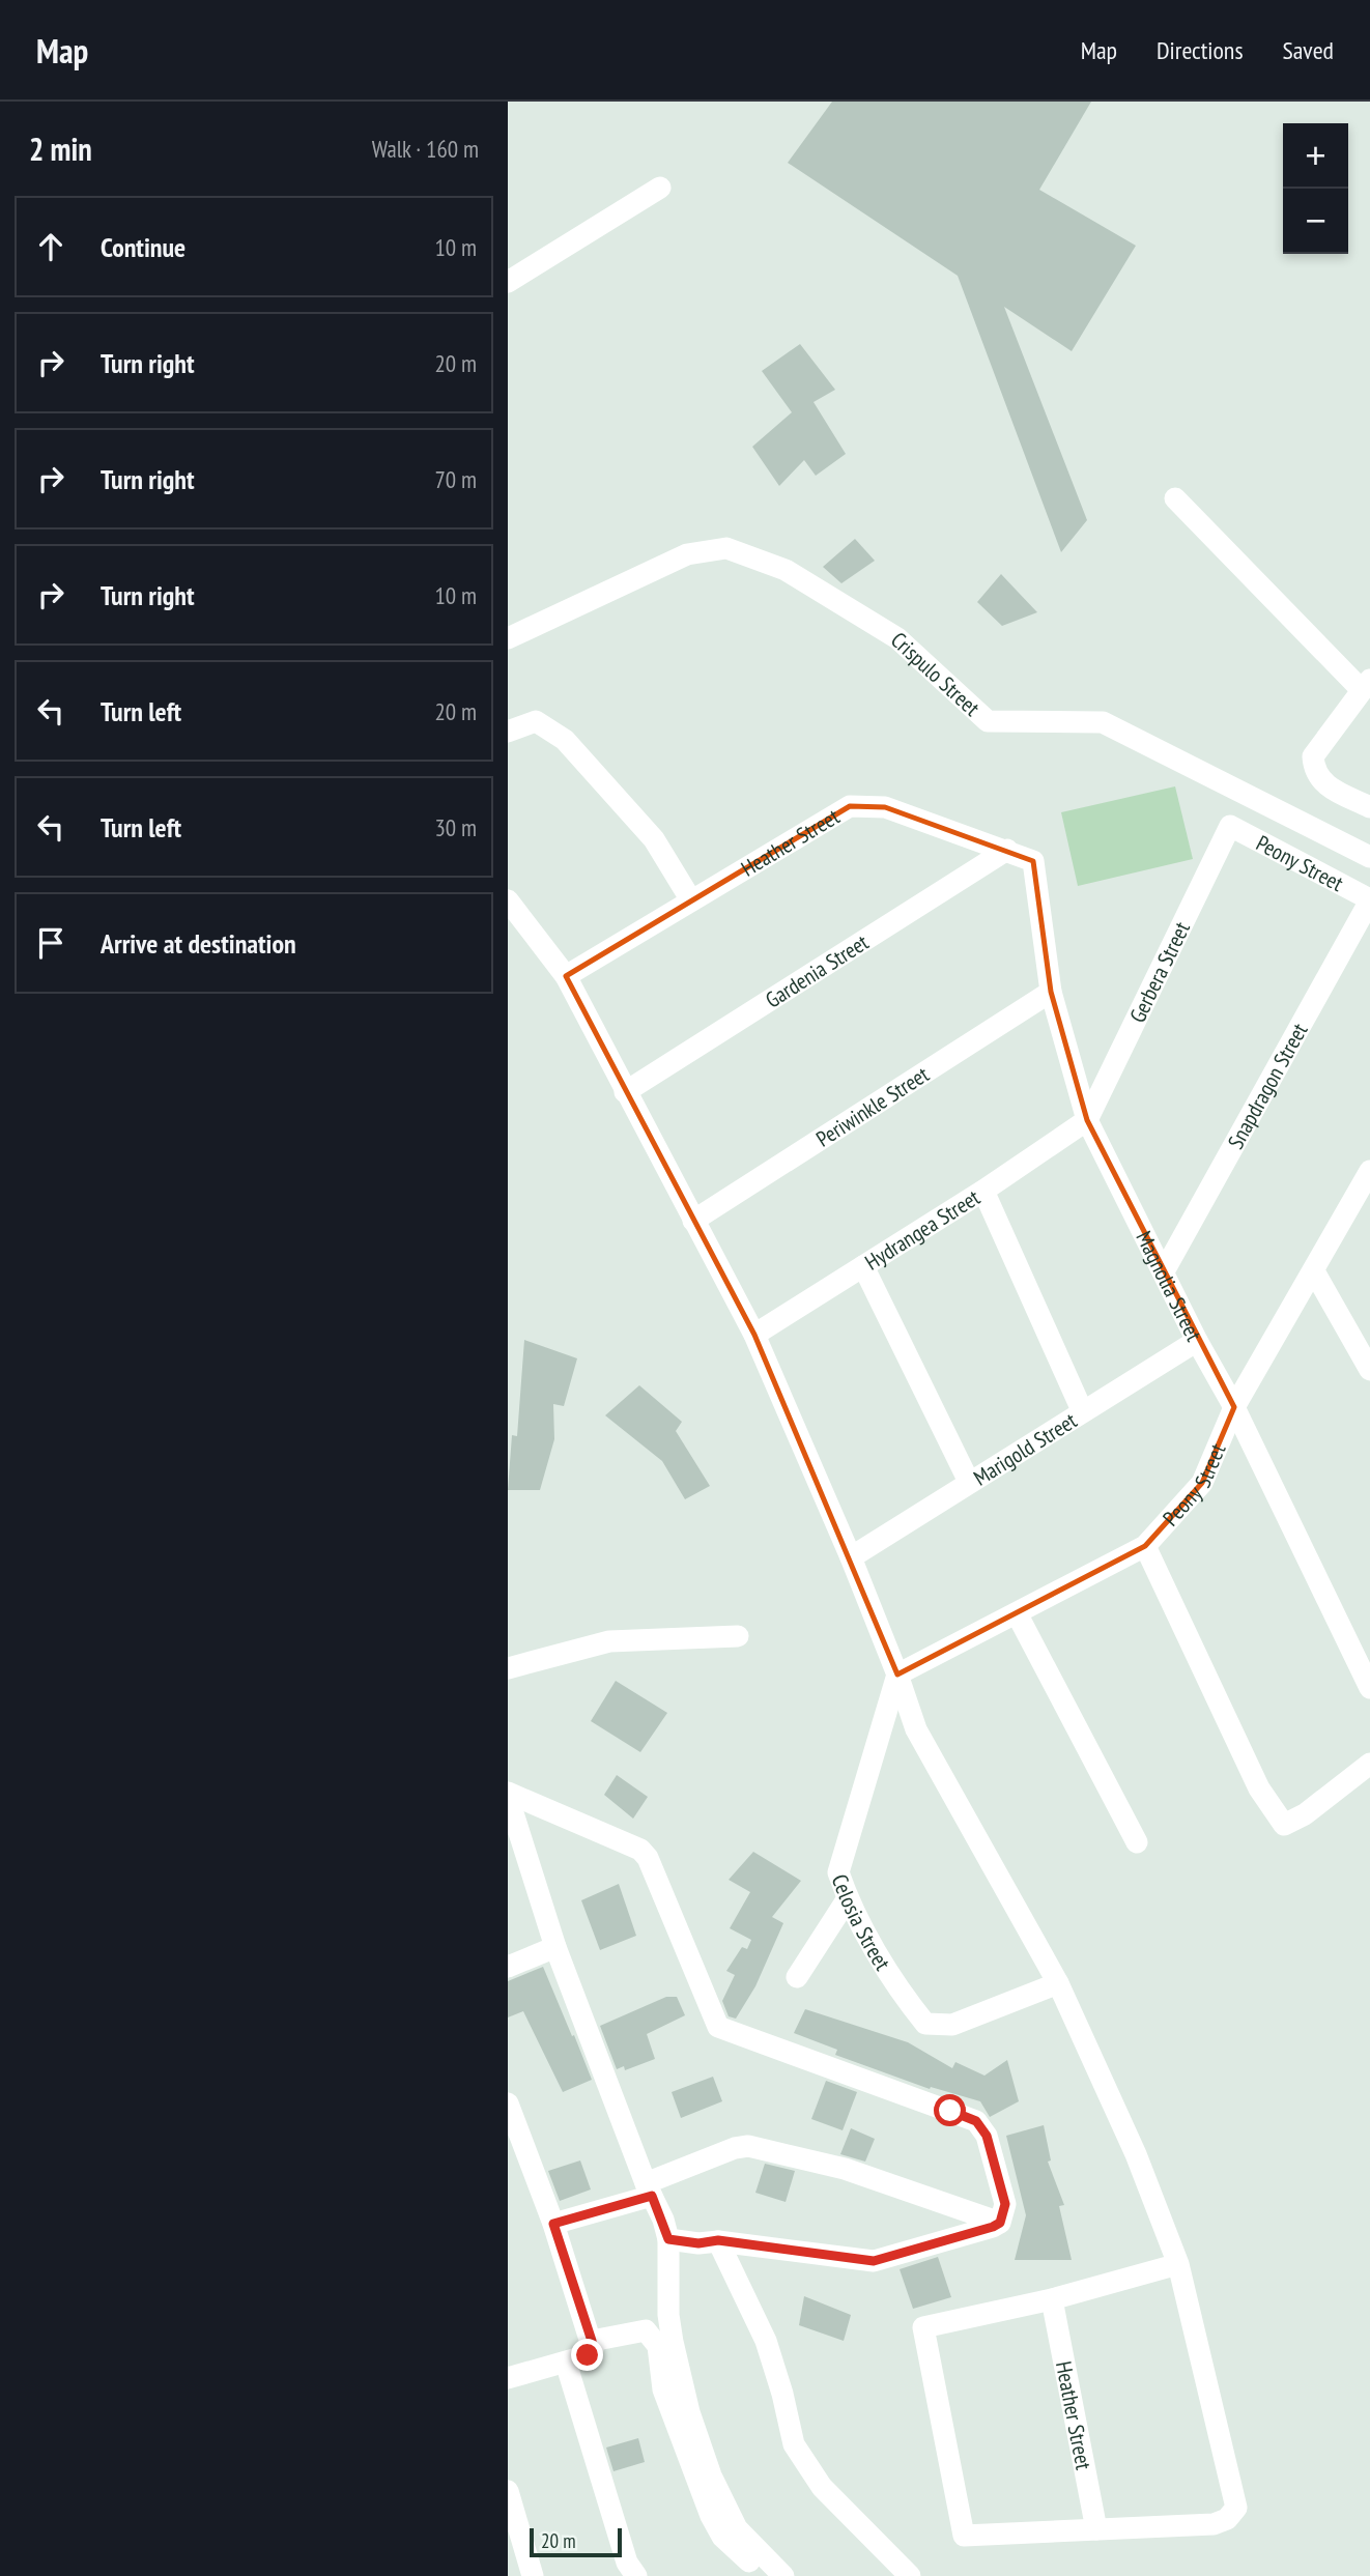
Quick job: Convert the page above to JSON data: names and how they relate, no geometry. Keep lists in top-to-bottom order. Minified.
{"streets":{"street":["Crispulo Street","Heather Street","Peony Street","Gardenia Street","Gerbera Street","Snapdragon Street","Periwinkle Street","Hydrangea Street","Magnolia Street","Marigold Street","Celosia Street"]},"crossings":[["Heather Street","Gardenia Street"],["Heather Street","Magnolia Street"],["Peony Street","Gerbera Street"],["Peony Street","Snapdragon Street"],["Peony Street","Magnolia Street"],["Peony Street","Celosia Street"],["Gerbera Street","Hydrangea Street"],["Gerbera Street","Magnolia Street"],["Snapdragon Street","Magnolia Street"],["Periwinkle Street","Magnolia Street"],["Hydrangea Street","Magnolia Street"],["Magnolia Street","Marigold Street"]],"scale_bar":"20 m","page":{"header":"Map","nav":["Map","Directions","Saved"],"heading":["2 min","Walk · 160 m"],"map_buttons":["+","−"],"list":[["Continue","10 m"],["Turn right","20 m"],["Turn right","70 m"],["Turn right","10 m"],["Turn left","20 m"],["Turn left","30 m"],"Arrive at destination"],"scale":"20 m"}}
